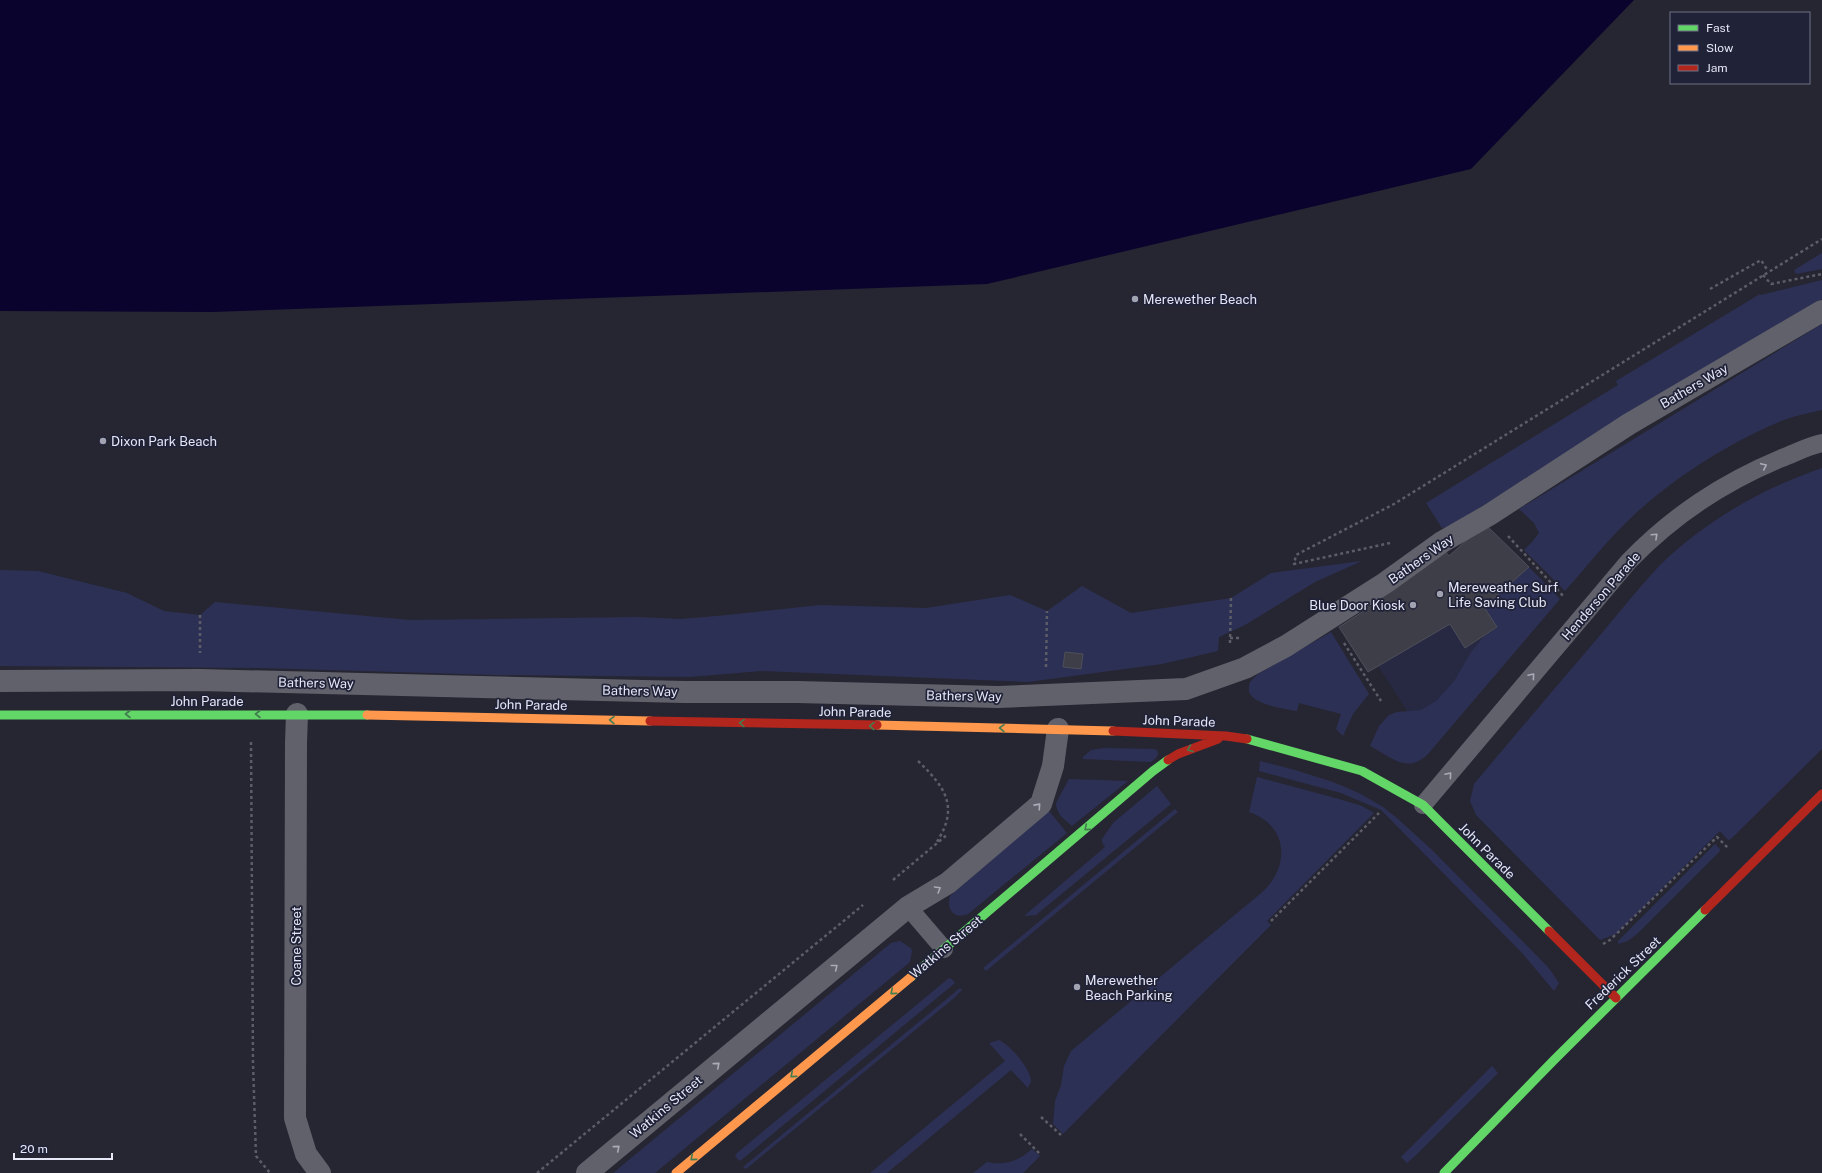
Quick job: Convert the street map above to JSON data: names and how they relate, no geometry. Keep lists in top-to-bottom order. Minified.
{"streets":{"street":["Bathers Way","John Parade","Coane Street","Watkins Street","Frederick Street"],"lane":["Henderson Parade"]},"crossings":[["Henderson Parade","John Parade"],["John Parade","Coane Street"],["John Parade","Watkins Street"],["John Parade","Frederick Street"]],"one_way":["Henderson Parade","John Parade"],"places":["Merewether Beach","Dixon Park Beach","Mereweather Surf Life Saving Club","Blue Door Kiosk","Merewether Beach Parking"],"legend":["Fast","Slow","Jam"],"scale_bar":"20 m"}
